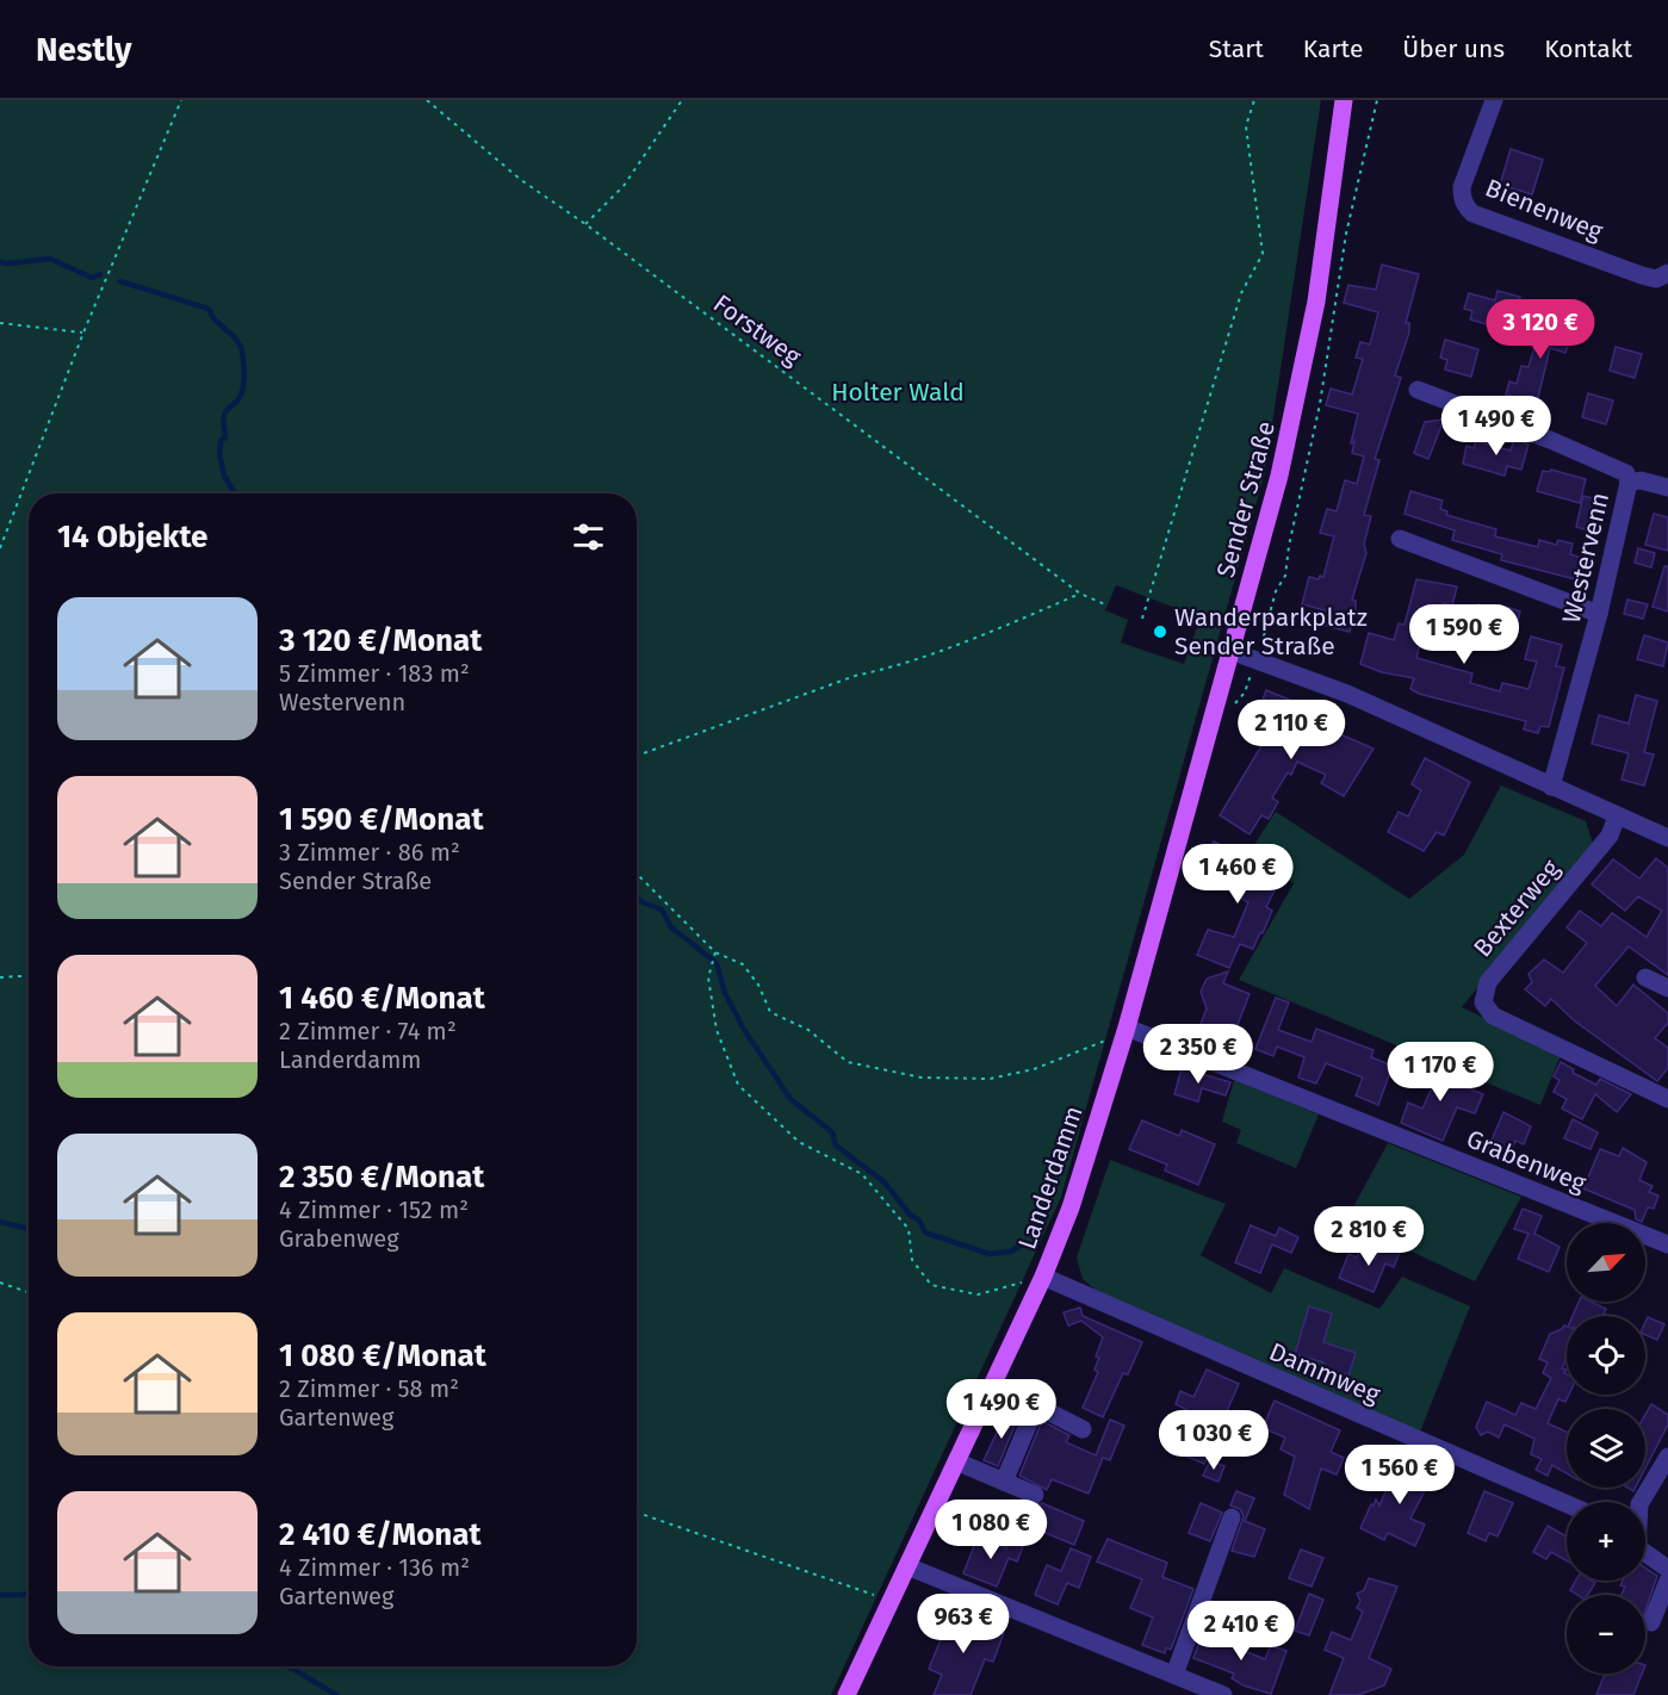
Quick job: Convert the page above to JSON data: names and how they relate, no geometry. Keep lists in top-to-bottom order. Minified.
{"streets":{"main road":["Sender Straße","Landerdamm"],"street":["Bienenweg","Westervenn","Bexterweg","Grabenweg","Dammweg"],"path":["Forstweg"]},"crossings":[["Sender Straße","Landerdamm"],["Grabenweg","Landerdamm"],["Landerdamm","Dammweg"]],"parks":["Holter Wald"],"places":["Wanderparkplatz Sender Straße"],"north":"top right","page":{"header":"Nestly","nav":["Start","Karte","Über uns","Kontakt"],"price":["3 120 €","1 490 €","1 590 €","2 110 €","1 460 €","2 350 €","1 170 €","2 810 €","1 490 €","1 030 €","1 560 €","1 080 €","963 €","2 410 €"],"heading":"14 Objekte","list":[{"name":"3 120 €/Monat","note":"5 Zimmer · 183 m² · Westervenn"},{"name":"1 590 €/Monat","note":"3 Zimmer · 86 m² · Sender Straße"},{"name":"1 460 €/Monat","note":"2 Zimmer · 74 m² · Landerdamm"},{"name":"2 350 €/Monat","note":"4 Zimmer · 152 m² · Grabenweg"},{"name":"1 080 €/Monat","note":"2 Zimmer · 58 m² · Gartenweg"},{"name":"2 410 €/Monat","note":"4 Zimmer · 136 m² · Gartenweg"}],"map_buttons":["+","−"]}}
